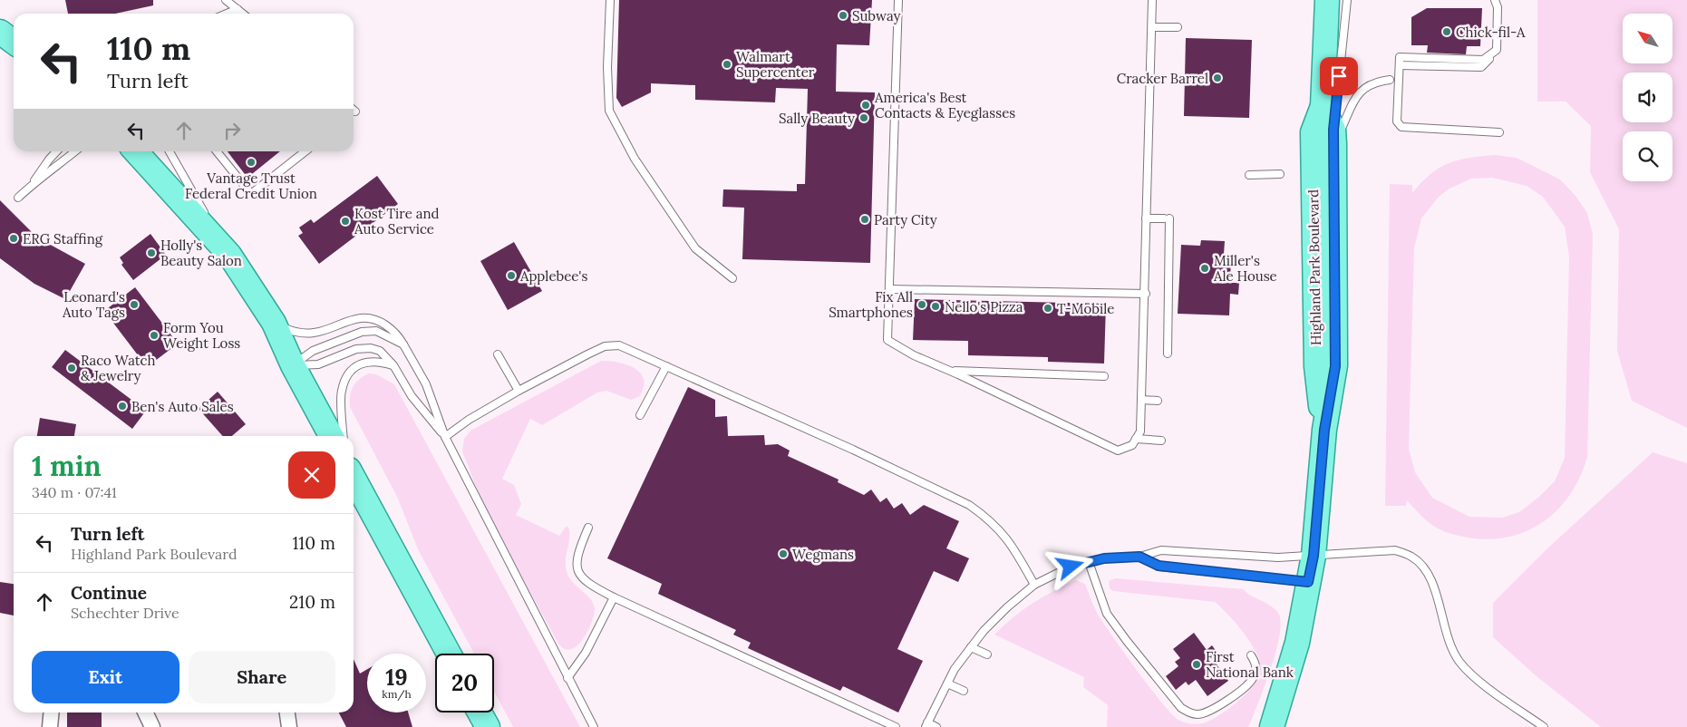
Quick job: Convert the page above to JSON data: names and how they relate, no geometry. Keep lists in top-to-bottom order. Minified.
{"streets":{"main road":["Highland Park Boulevard"]},"places":["Subway","Chick-fil-A","Walmart Supercenter","Cracker Barrel","America's Best Contacts & Eyeglasses","Sally Beauty","Vantage Trust Federal Credit Union","Party City","Kost Tire and Auto Service","ERG Staffing","Holly's Beauty Salon","Miller's Ale House","Applebee's","Leonard's Auto Tags","Fix All Smartphones","Nello's Pizza","T-Mobile","Form You Weight Loss","Raco Watch & Jewelry","Ben's Auto Sales","Wegmans","First National Bank"],"north":"top left","page":{"turn":["110 m","Turn left"],"heading":["1 min","340 m · 07:41"],"list":[{"name":"Turn left","note":"Highland Park Boulevard","value":"110 m"},{"name":"Continue","note":"Schechter Drive","value":"210 m"}],"buttons":["Exit","Share"],"speed":"19 km/h","limit":"20"}}
